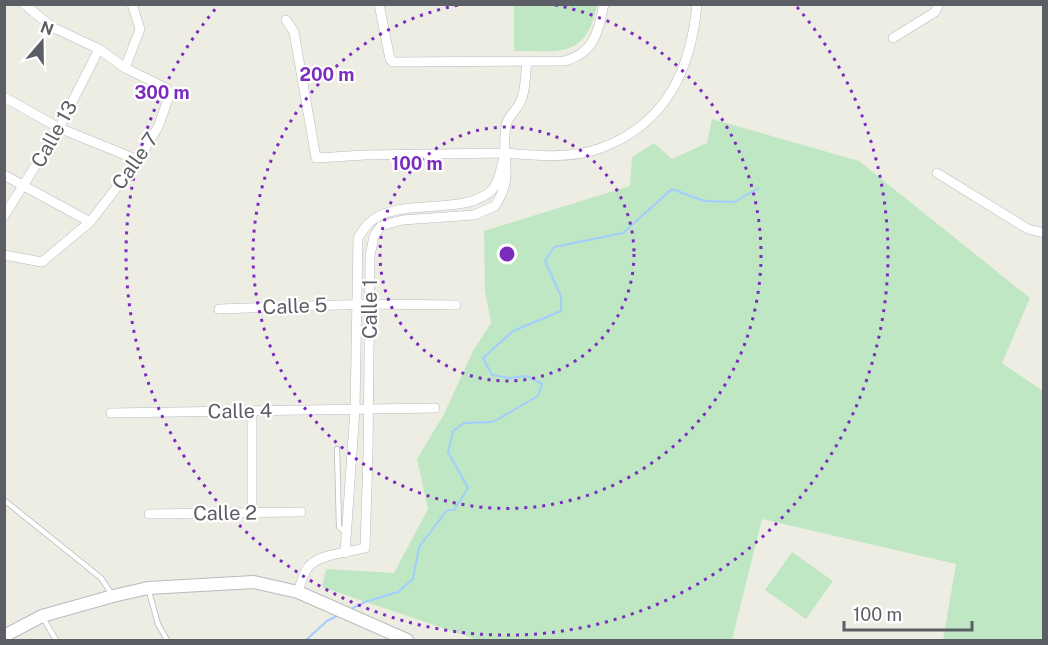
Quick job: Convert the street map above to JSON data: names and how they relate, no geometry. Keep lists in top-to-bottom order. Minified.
{"streets":{"street":["Calle 13","Calle 7","Calle 5","Calle 1","Calle 4","Calle 2"]},"crossings":[["Calle 5","Calle 1"],["Calle 1","Calle 4"]],"scale_bar":"100 m","north":"top","rings":["200 m","300 m","100 m"]}
